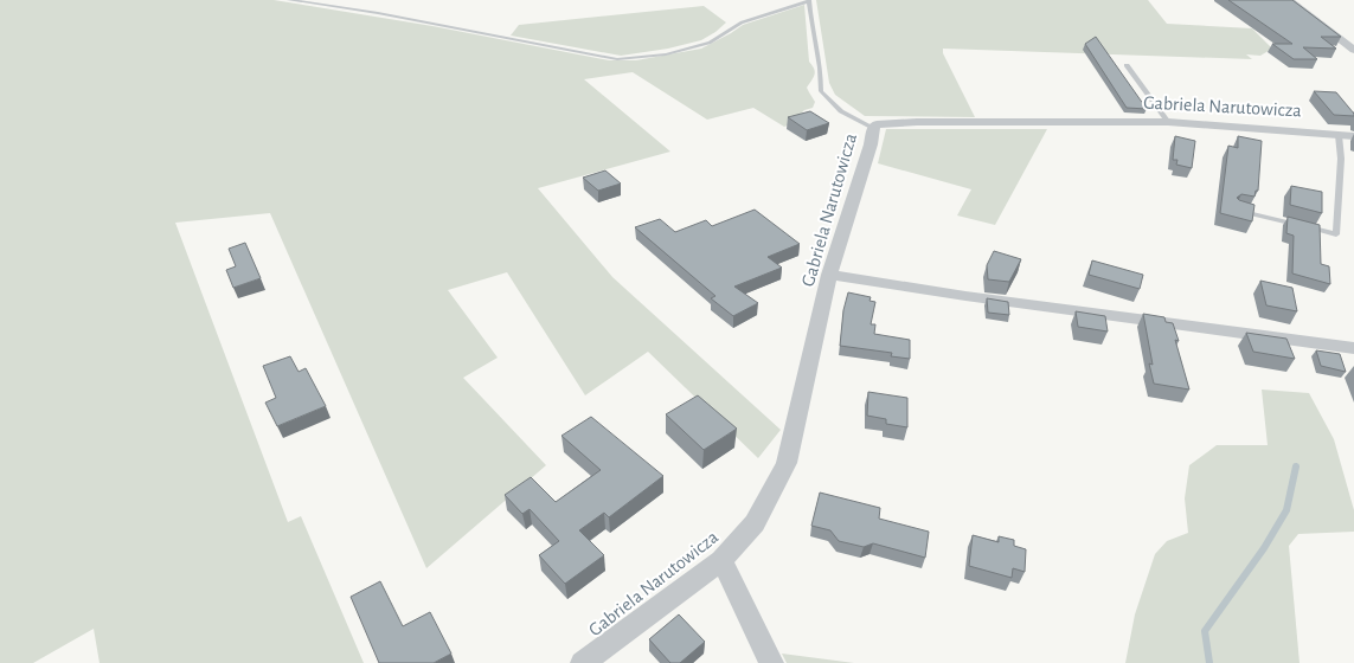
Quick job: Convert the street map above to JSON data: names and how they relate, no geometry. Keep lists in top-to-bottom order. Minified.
{"streets":{"street":["Gabriela Narutowicza"]}}
